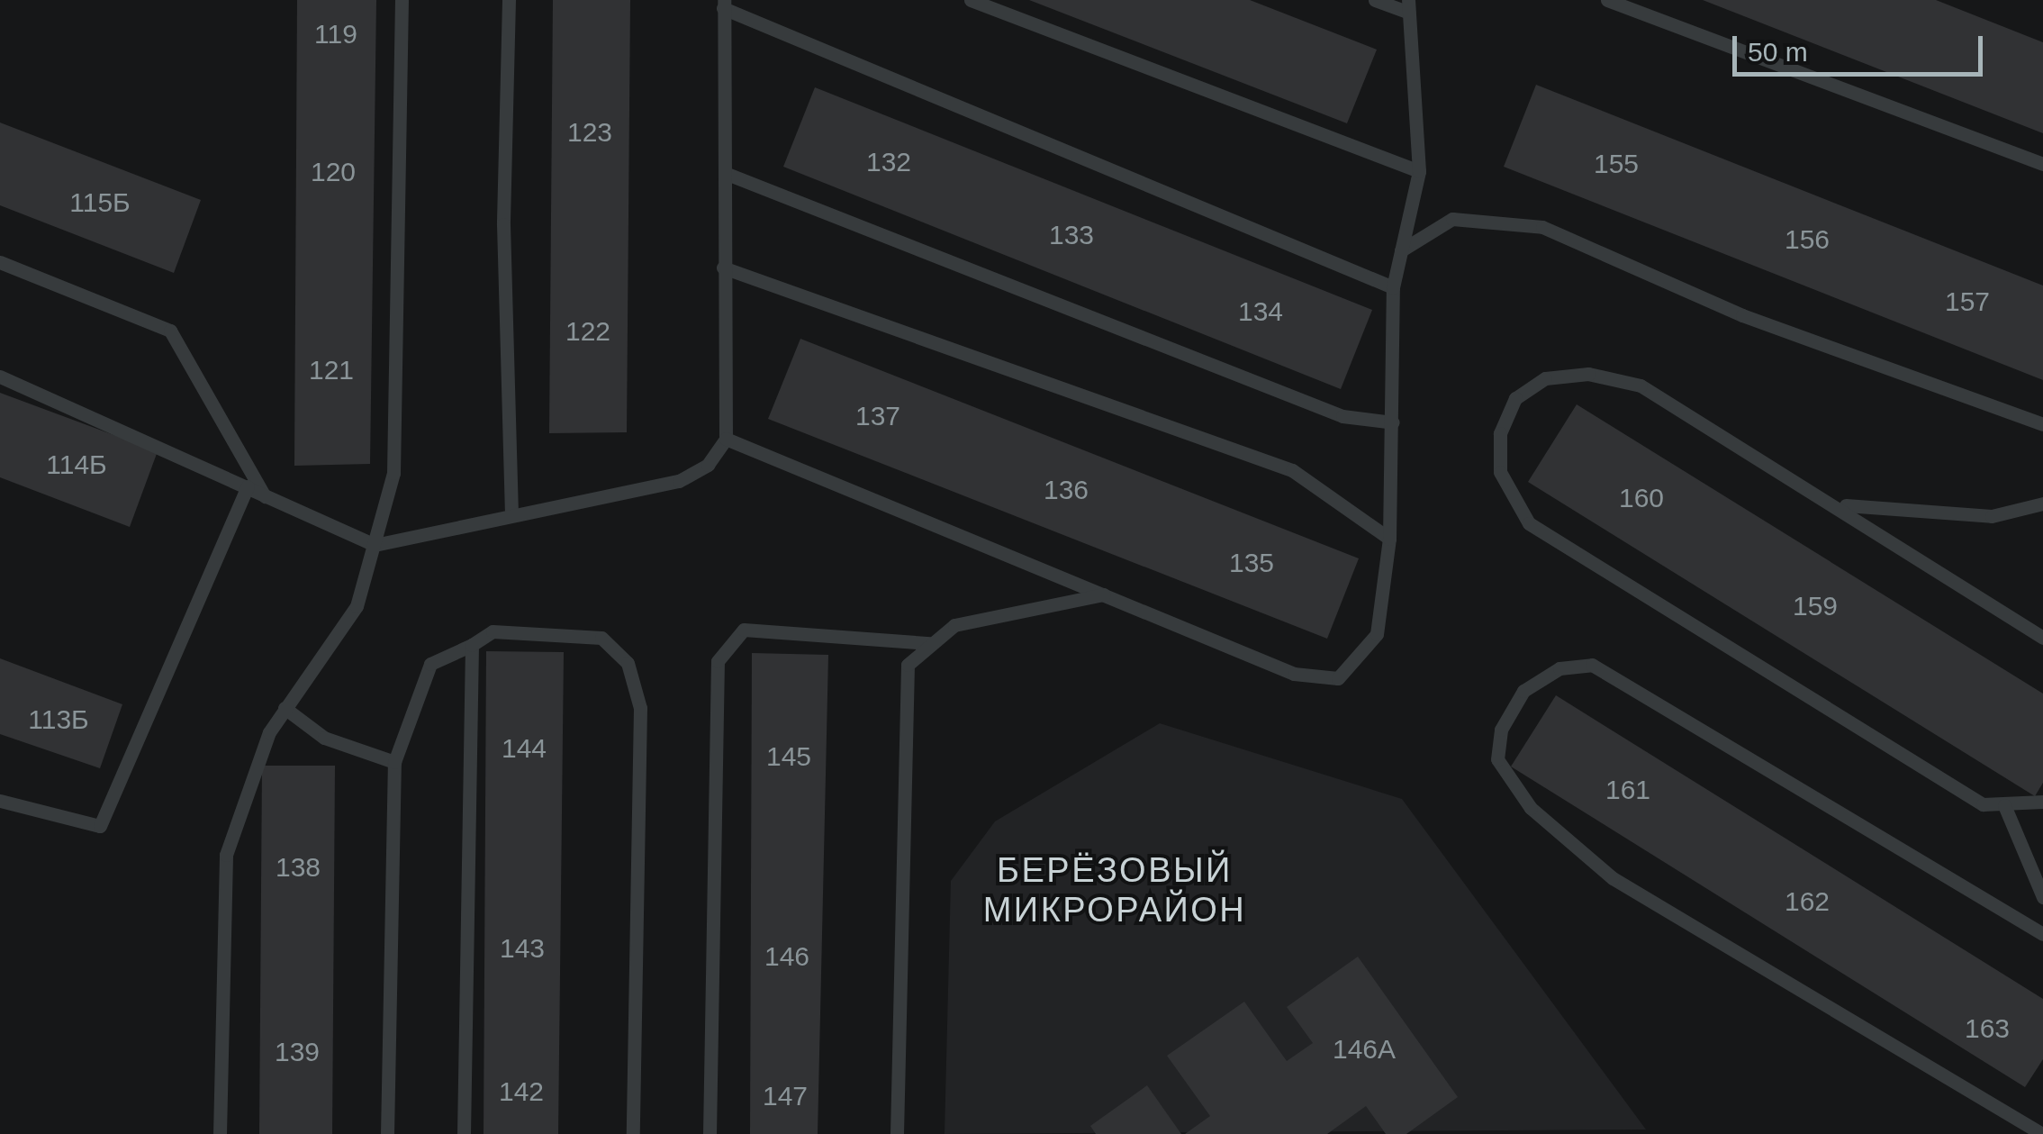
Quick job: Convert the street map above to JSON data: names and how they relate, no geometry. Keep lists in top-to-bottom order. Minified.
{"districts":["БЕРЁЗОВЫЙ МИКРОРАЙОН"],"house_numbers":["119","123","132","155","120","115Б","133","156","157","134","122","121","137","114Б","136","160","135","159","113Б","144","145","161","138","162","143","146","163","146А","139","142","147"],"scale_bar":"50 m"}
